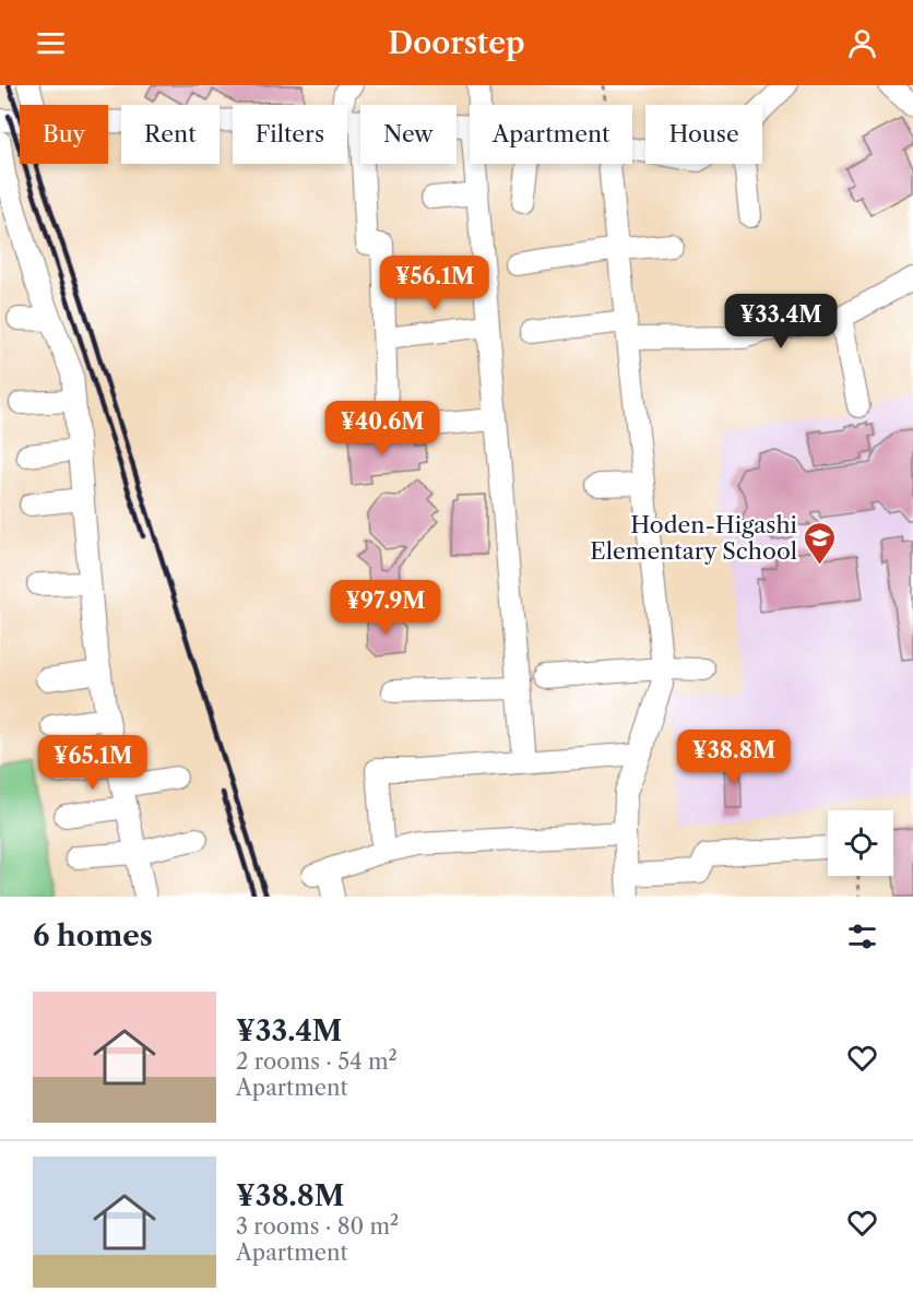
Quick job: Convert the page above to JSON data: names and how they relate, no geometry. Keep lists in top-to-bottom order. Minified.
{"places":{"school or university":["Hoden-Higashi Elementary School"]},"page":{"header":"Doorstep","chip":["Buy","Rent","Filters","New","Apartment","House"],"price":["¥56.1M","¥33.4M","¥40.6M","¥97.9M","¥38.8M","¥65.1M"],"heading":"6 homes","list":[{"name":"¥33.4M","note":"2 rooms · 54 m² · Apartment"},{"name":"¥38.8M","note":"3 rooms · 80 m² · Apartment"}]}}
